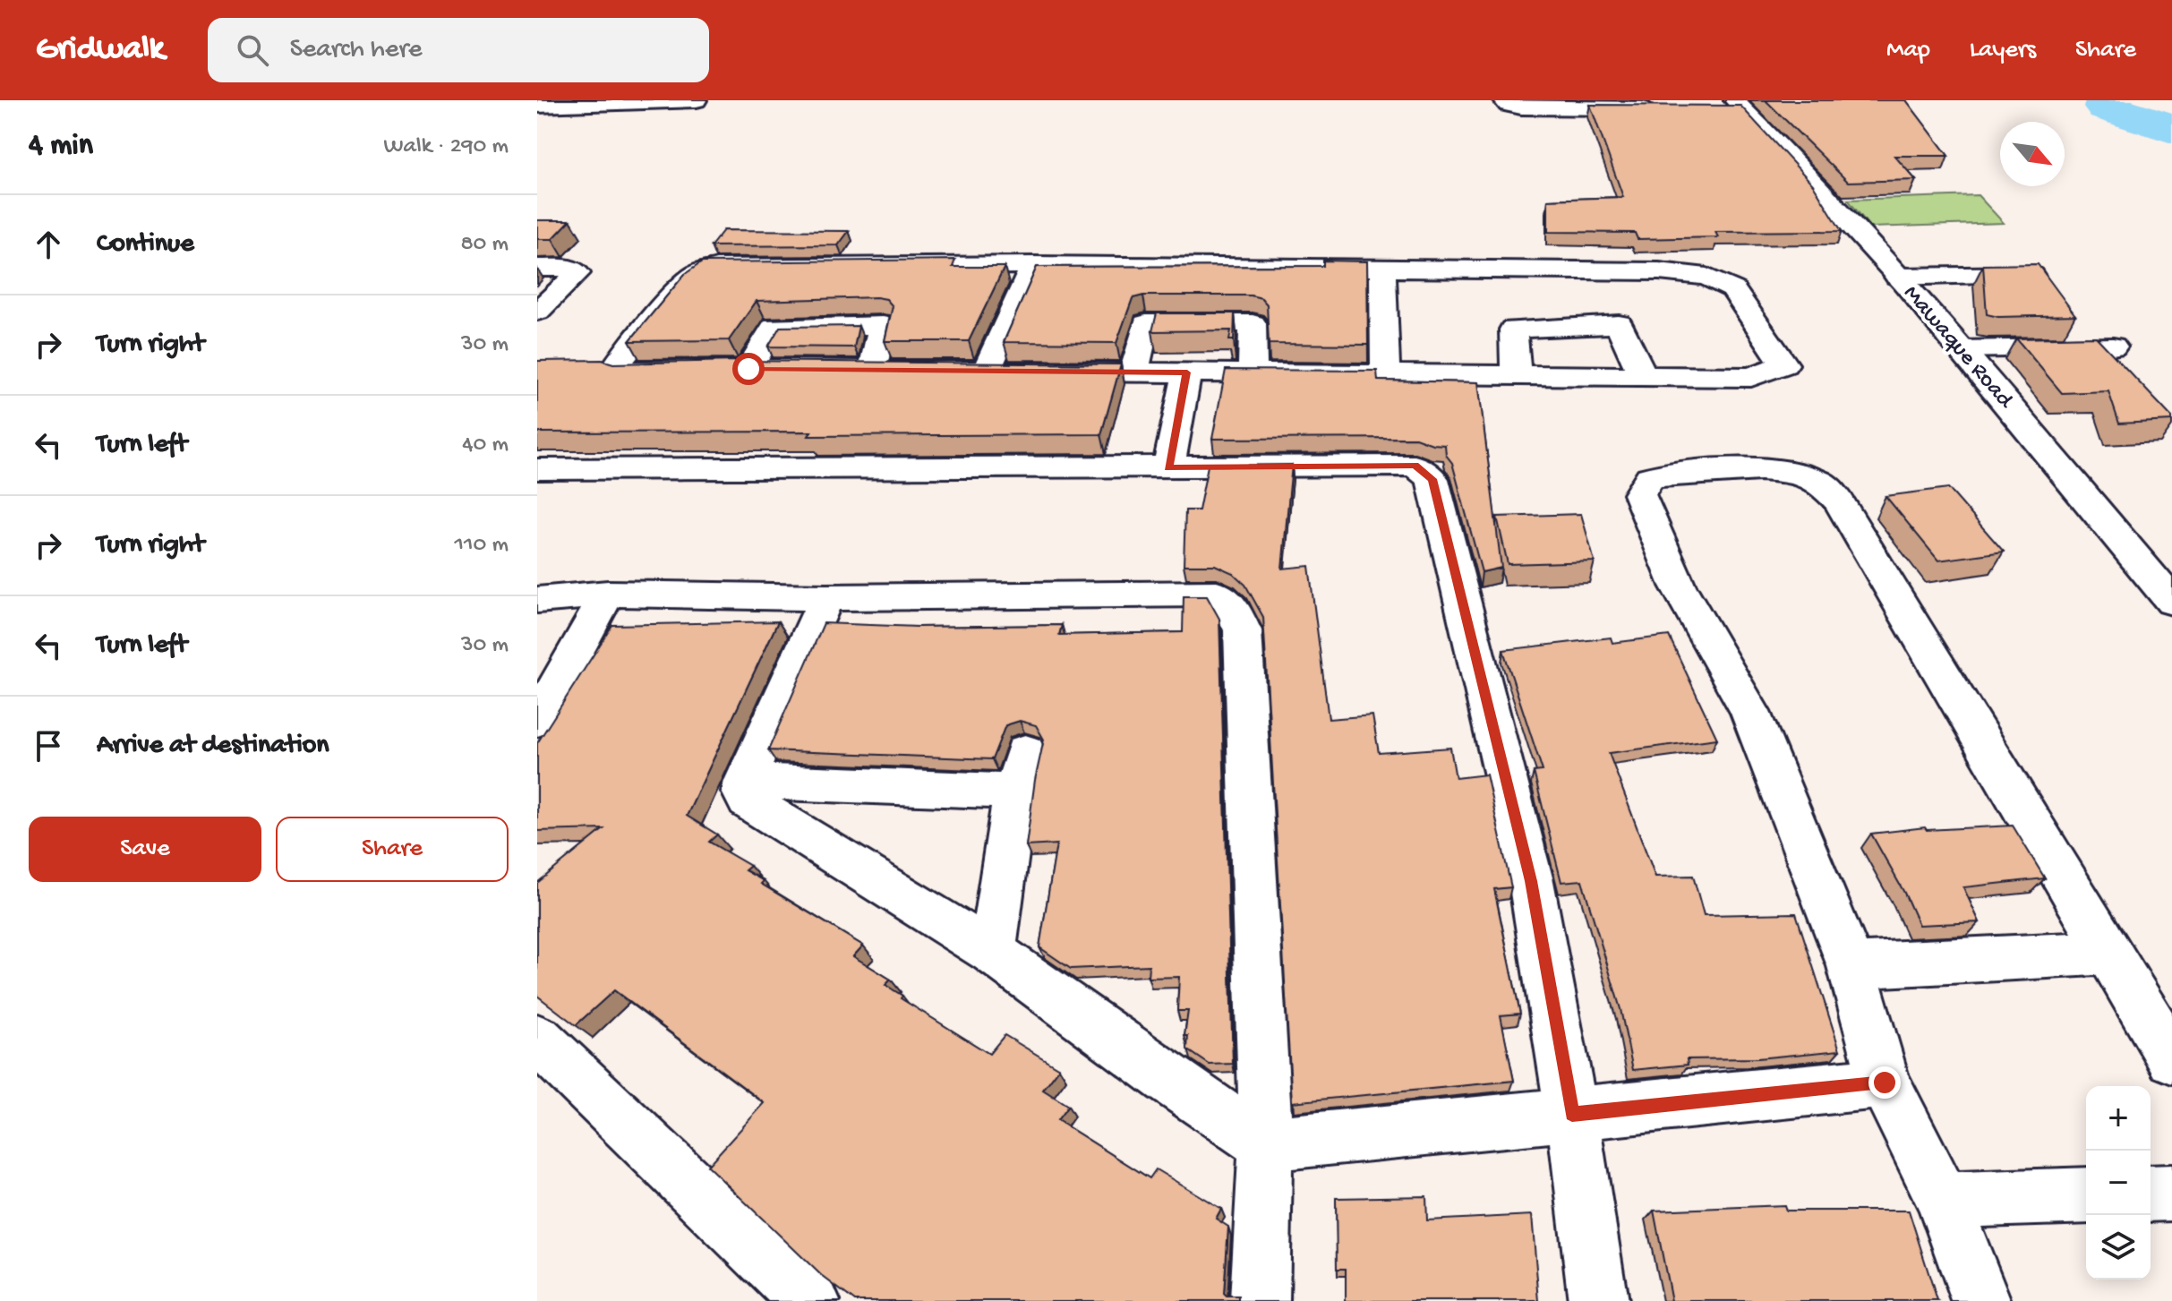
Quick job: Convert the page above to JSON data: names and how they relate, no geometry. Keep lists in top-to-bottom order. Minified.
{"streets":{"street":["Mawaque Road"]},"north":"bottom right","page":{"header":"Gridwalk","search":"Search here","nav":["Map","Layers","Share"],"heading":["4 min","Walk · 290 m"],"list":[["Continue","80 m"],["Turn right","30 m"],["Turn left","40 m"],["Turn right","110 m"],["Turn left","30 m"],"Arrive at destination"],"buttons":["Save","Share"],"map_buttons":["+","−"]}}
